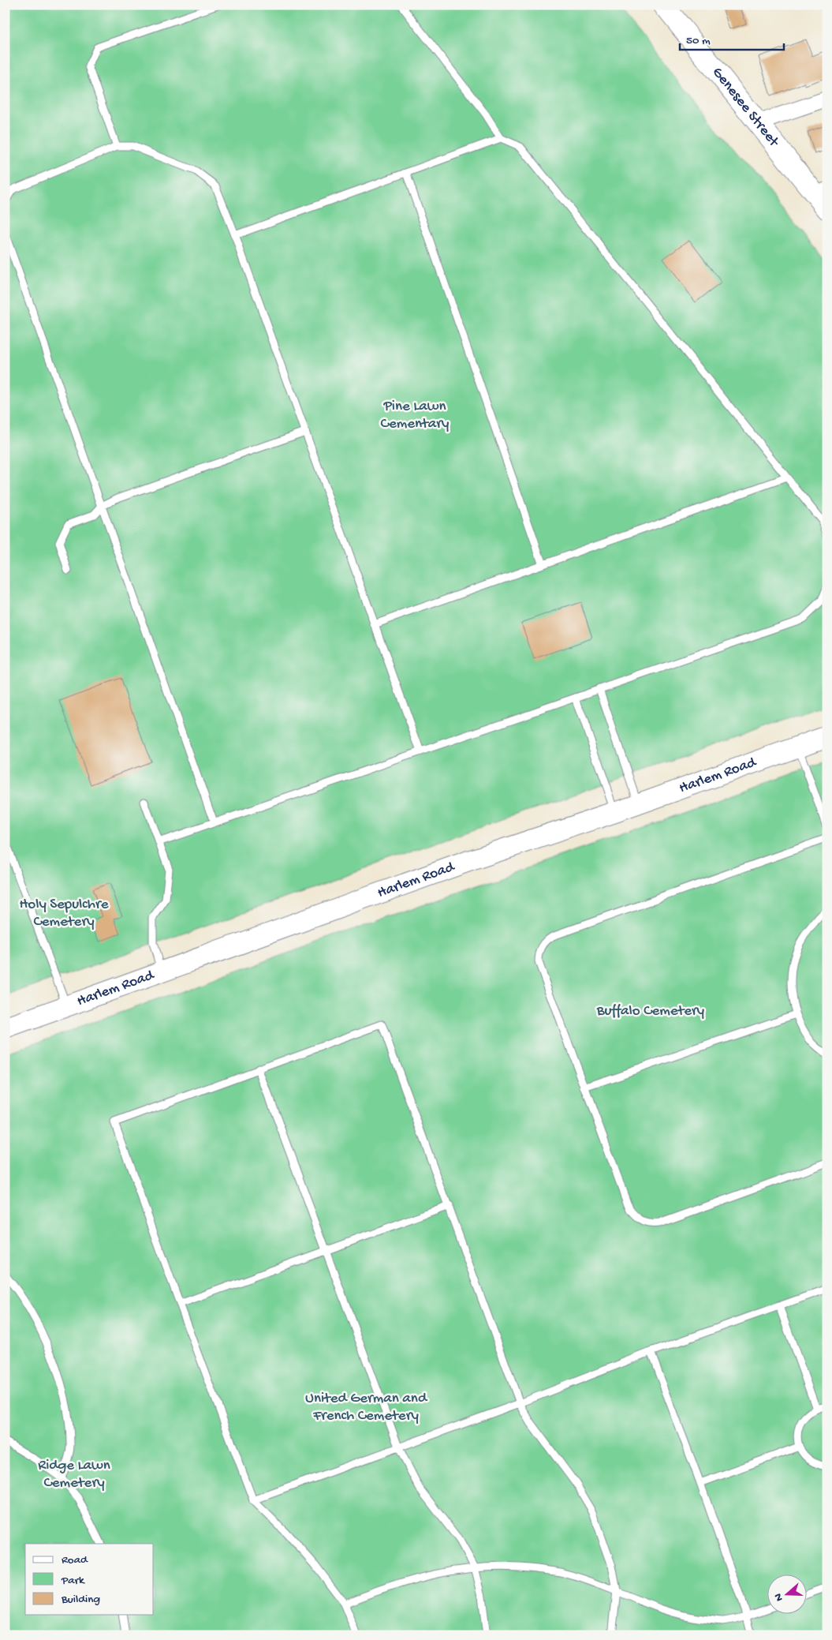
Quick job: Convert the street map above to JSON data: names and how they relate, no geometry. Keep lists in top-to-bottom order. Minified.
{"streets":{"main road":["Genesee Street","Harlem Road"]},"parks":["Pine Lawn Cementary","Holy Sepulchre Cemetery","Buffalo Cemetery","United German and French Cemetery","Ridge Lawn Cemetery"],"legend":["Road","Park","Building"],"scale_bar":"50 m","north":"left"}
